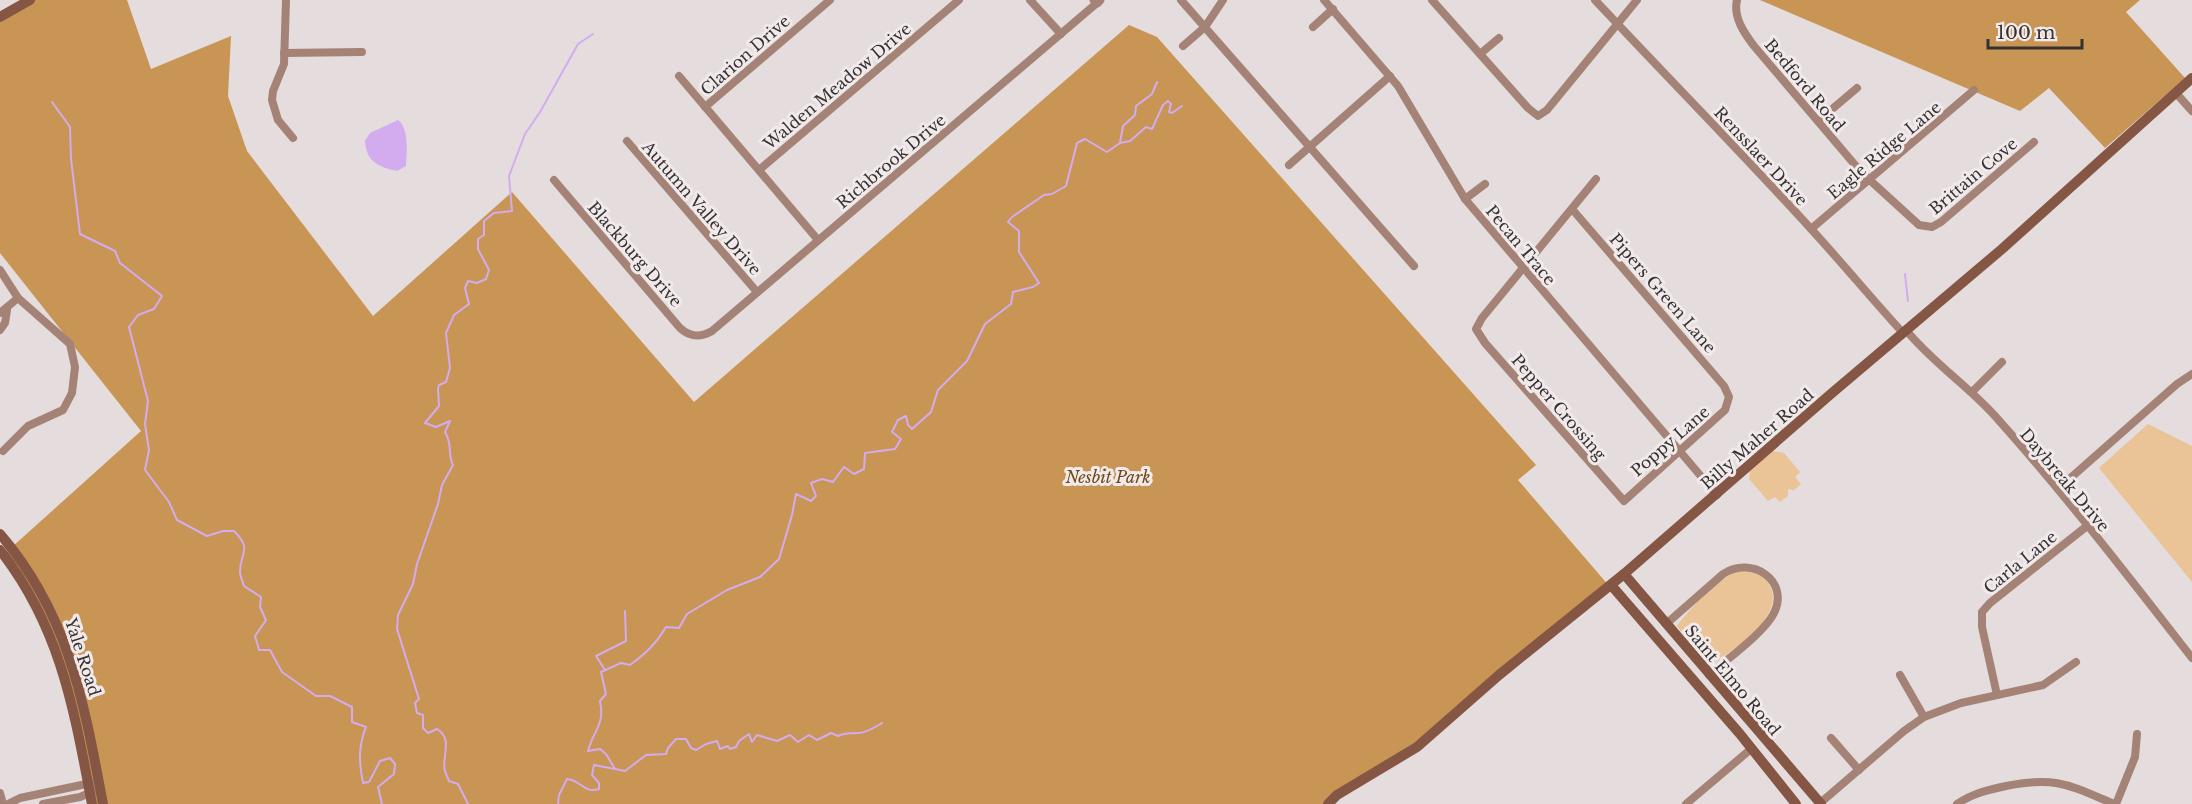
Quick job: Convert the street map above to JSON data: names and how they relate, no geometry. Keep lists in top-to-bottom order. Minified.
{"streets":{"main road":["Billy Maher Road","Yale Road","Saint Elmo Road"],"street":["Clarion Drive","Bedford Road","Walden Meadow Drive","Eagle Ridge Lane","Rensslaer Drive","Richbrook Drive","Brittain Cove","Autumn Valley Drive","Pecan Trace","Blackburg Drive","Pipers Green Lane","Pepper Crossing","Poppy Lane","Daybreak Drive","Carla Lane"]},"crossings":[["Bedford Road","Eagle Ridge Lane"],["Bedford Road","Brittain Cove"],["Eagle Ridge Lane","Rensslaer Drive"],["Eagle Ridge Lane","Brittain Cove"],["Rensslaer Drive","Billy Maher Road"],["Rensslaer Drive","Daybreak Drive"],["Richbrook Drive","Autumn Valley Drive"],["Richbrook Drive","Blackburg Drive"],["Pecan Trace","Pepper Crossing"],["Pecan Trace","Billy Maher Road"],["Pecan Trace","Poppy Lane"],["Pipers Green Lane","Poppy Lane"],["Pepper Crossing","Poppy Lane"],["Billy Maher Road","Daybreak Drive"],["Billy Maher Road","Saint Elmo Road"],["Daybreak Drive","Carla Lane"]],"parks":["Nesbit Park"],"scale_bar":"100 m"}
